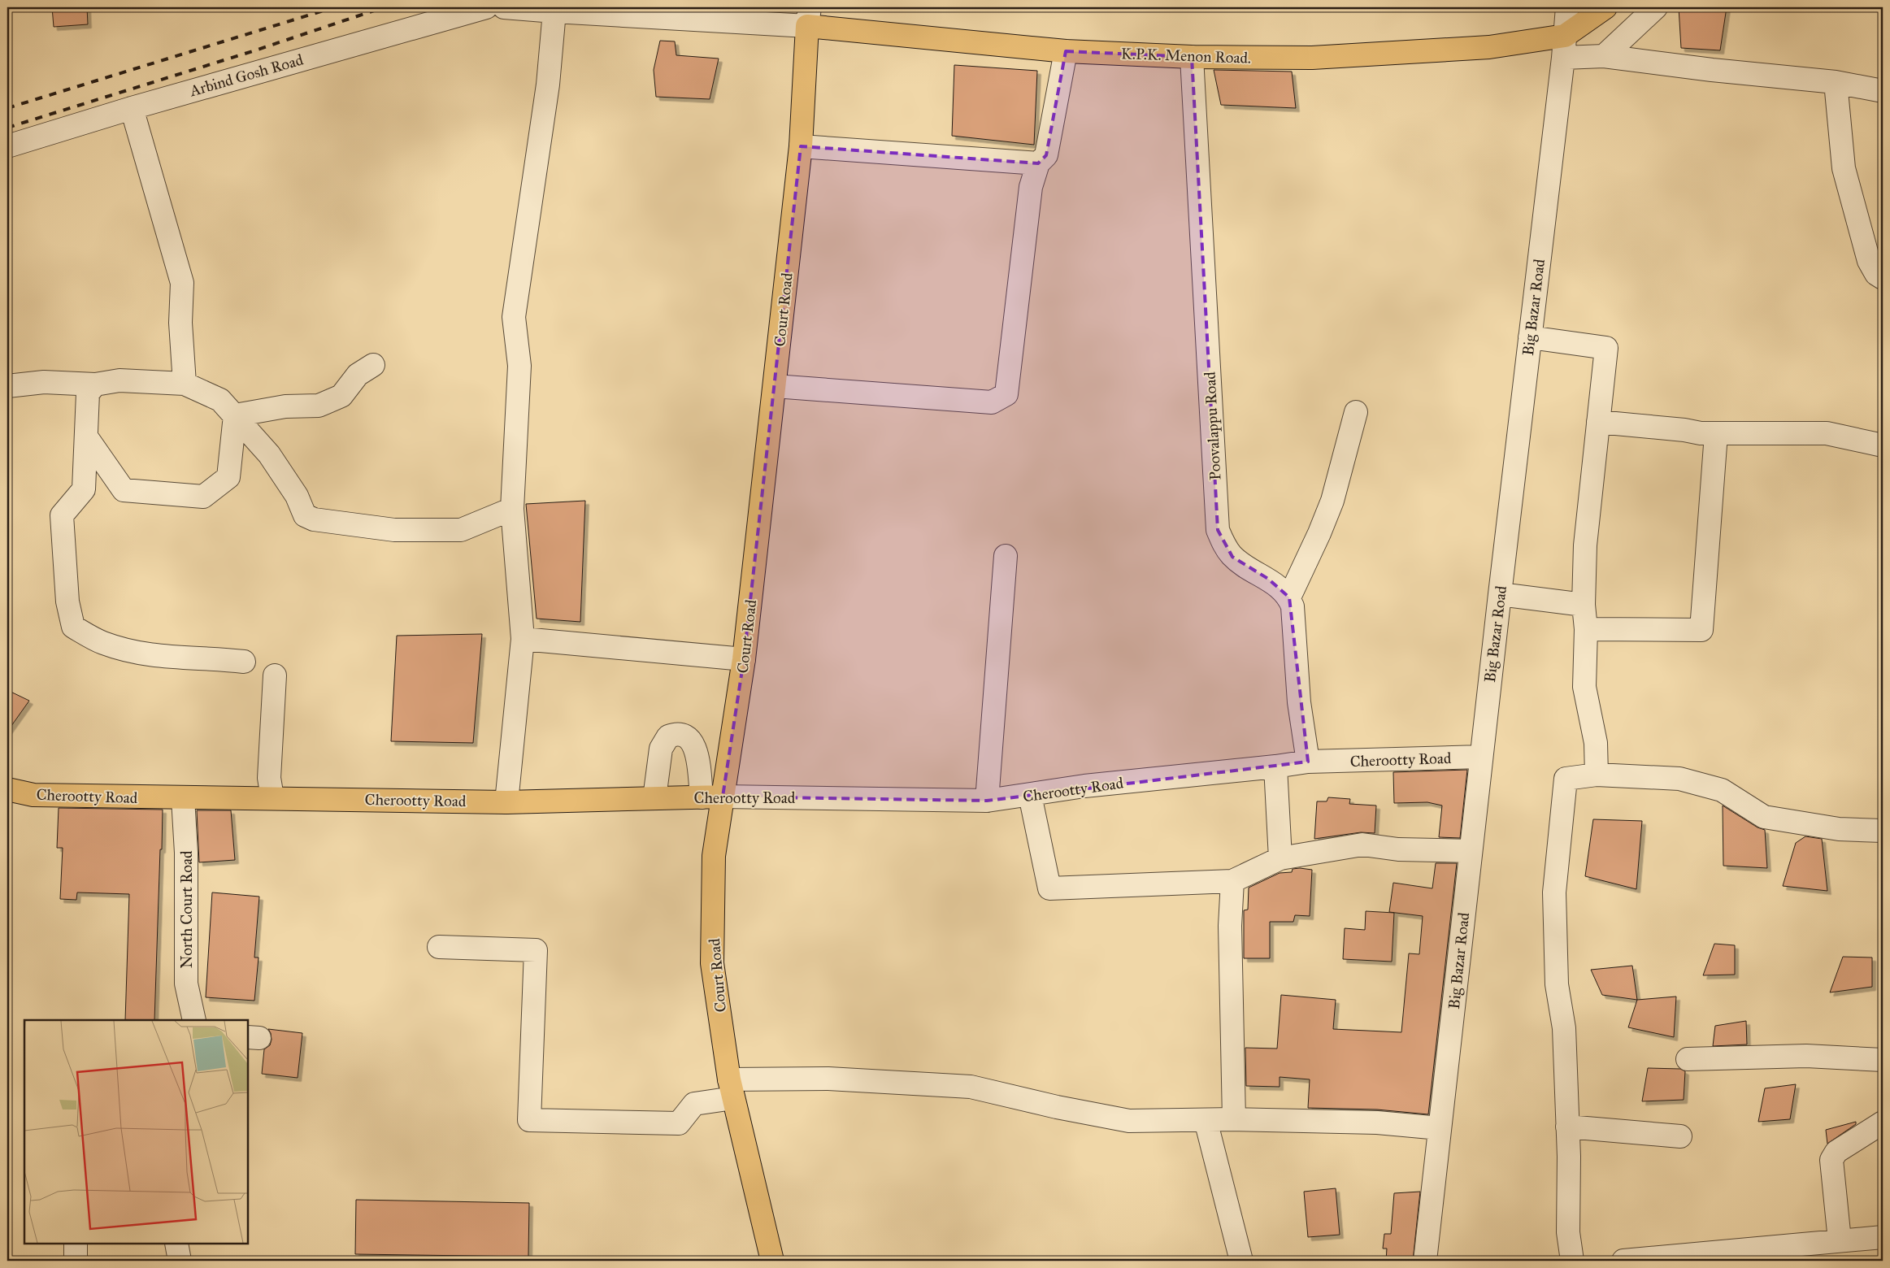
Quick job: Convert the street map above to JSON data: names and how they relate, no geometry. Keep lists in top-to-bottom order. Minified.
{"streets":{"main road":["K.P.K. Menon Road.","Court Road","Cherootty Road"],"street":["Arbind Gosh Road","Big Bazar Road","Poovalappu Road","North Court Road"]},"crossings":[["K.P.K. Menon Road.","Big Bazar Road"],["K.P.K. Menon Road.","Court Road"],["K.P.K. Menon Road.","Poovalappu Road"],["Big Bazar Road","Cherootty Road"],["Court Road","Cherootty Road"],["Cherootty Road","North Court Road"]]}
